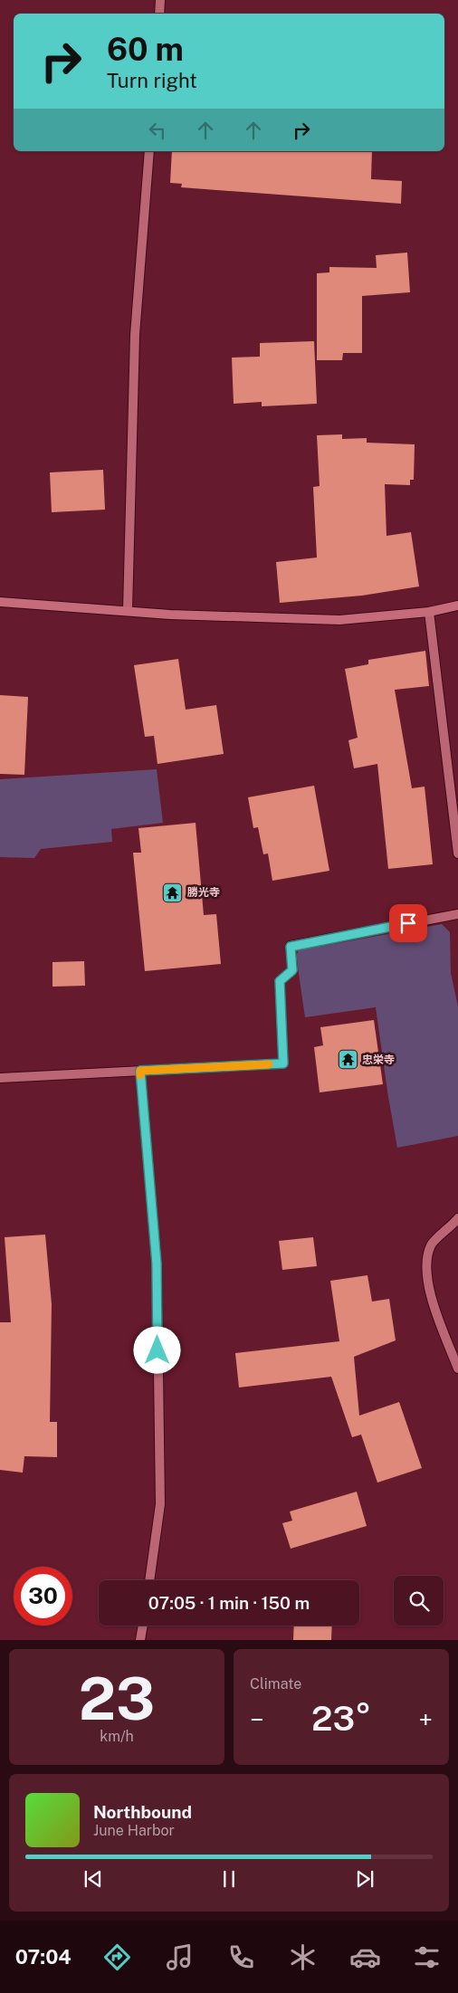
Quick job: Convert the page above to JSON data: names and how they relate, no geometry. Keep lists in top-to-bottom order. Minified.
{"places":{"temple":["勝光寺","忠栄寺"]},"page":{"turn":["60 m","Turn right"],"limit":"30","trip":"07:05 · 1 min · 150 m","tile":[["23","km/h"],"Climate"],"heat":["−","23°","+"],"song":["Northbound","June Harbor"],"tabs":"07:04"}}
